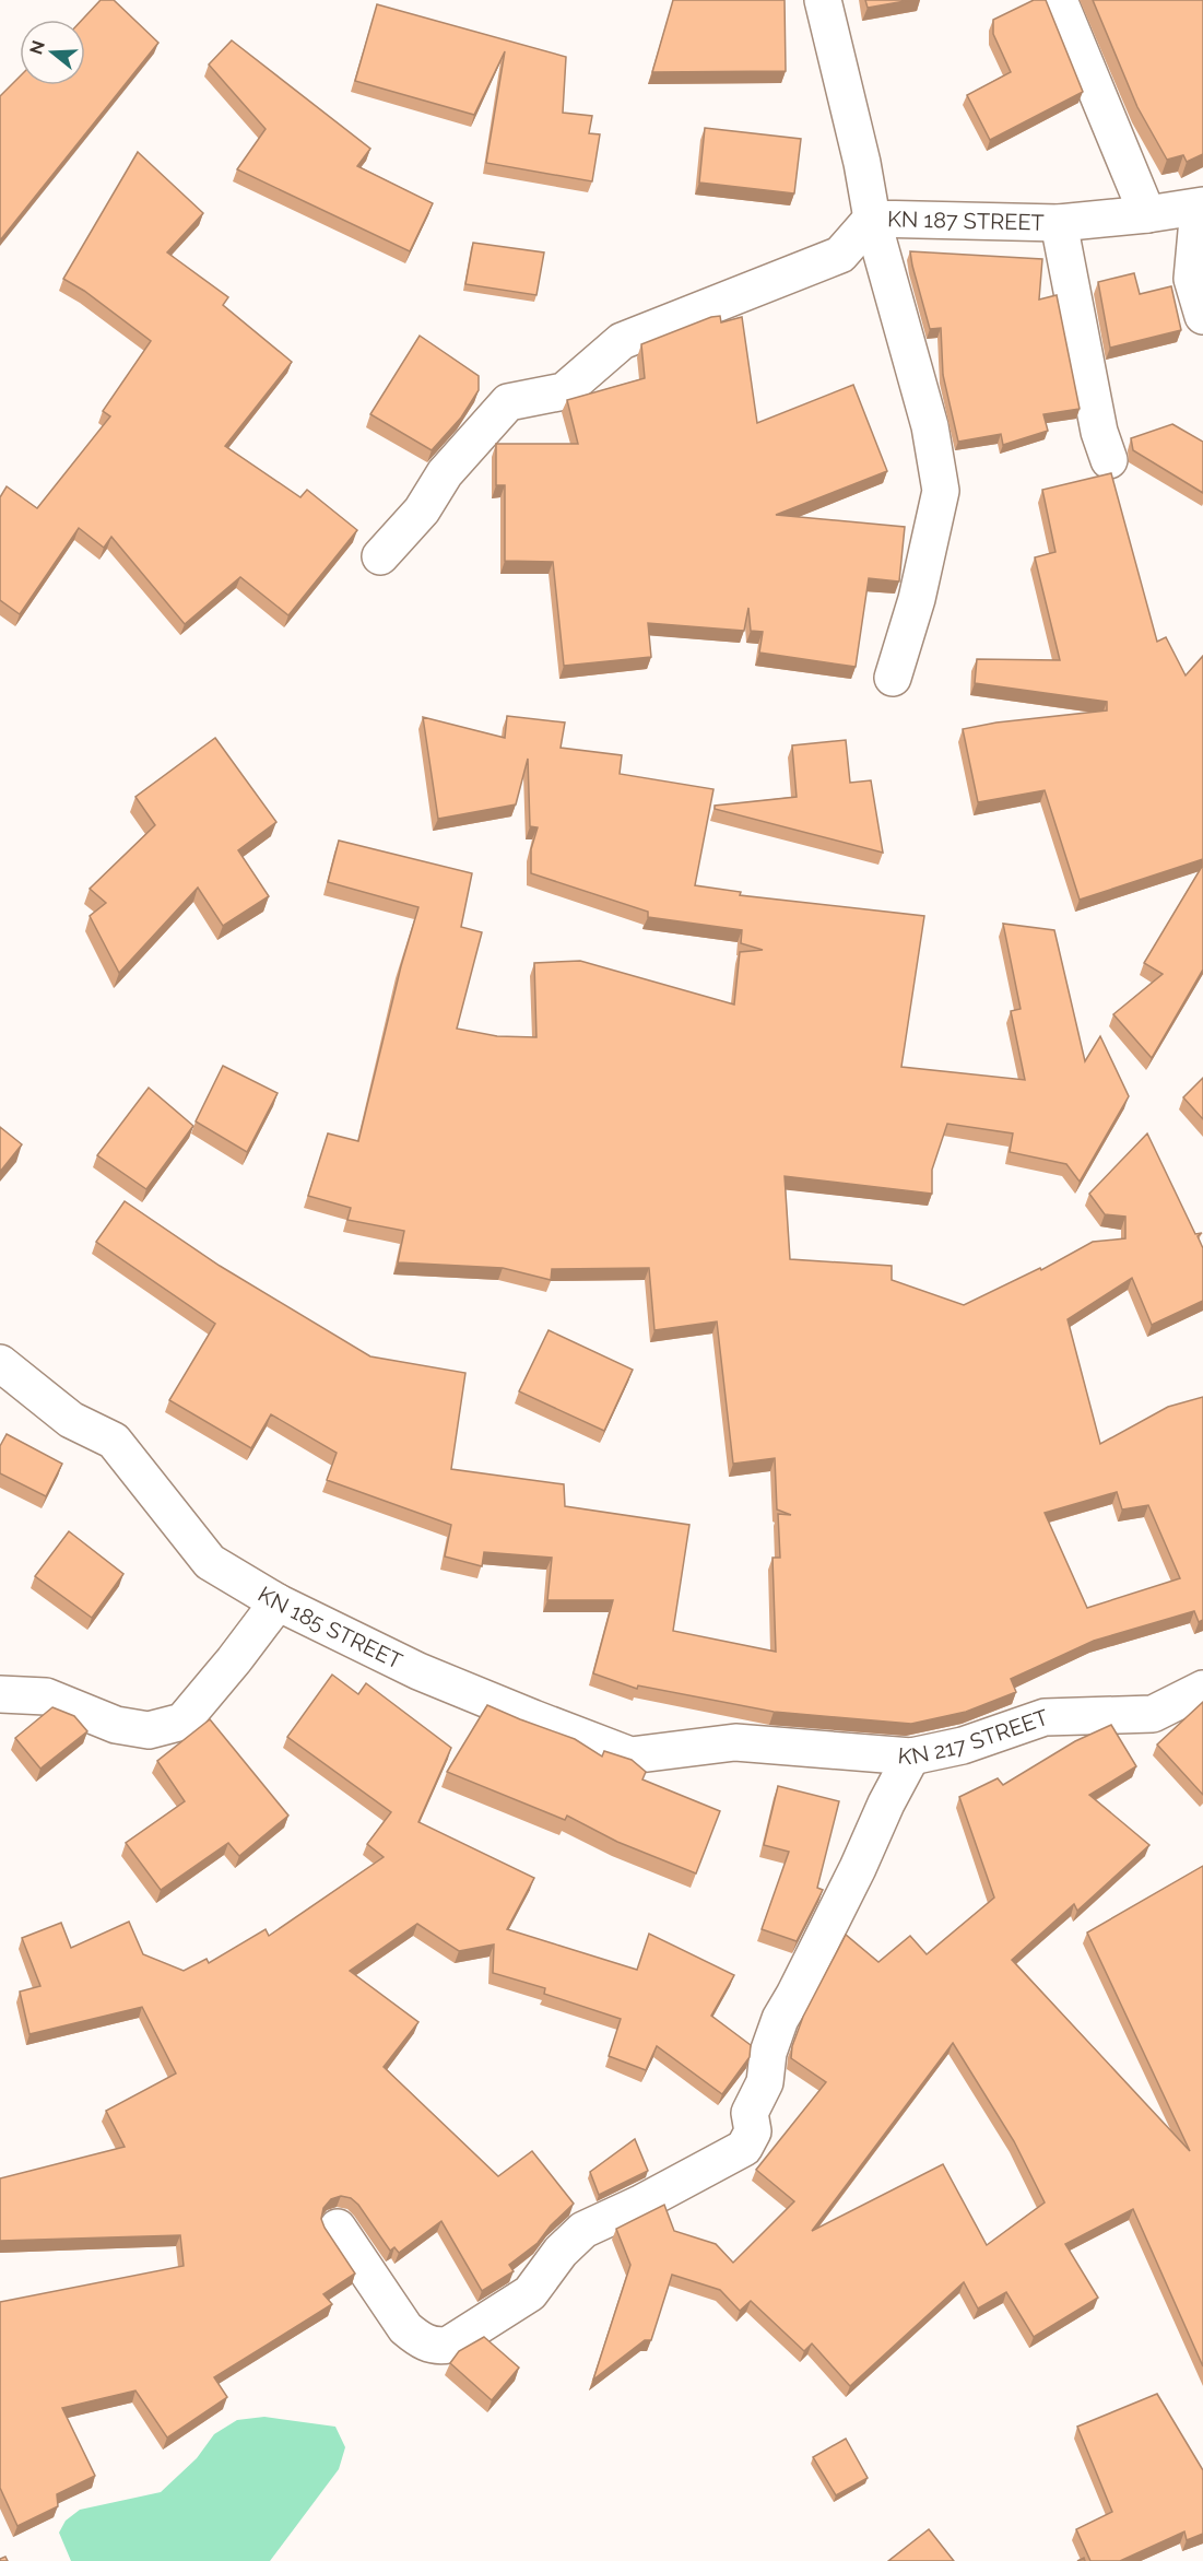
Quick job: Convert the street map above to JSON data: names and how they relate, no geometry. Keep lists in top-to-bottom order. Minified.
{"streets":{"street":["KN 187 STREET","KN 185 STREET","KN 217 STREET"]},"crossings":[["KN 185 STREET","KN 217 STREET"]],"north":"left"}
